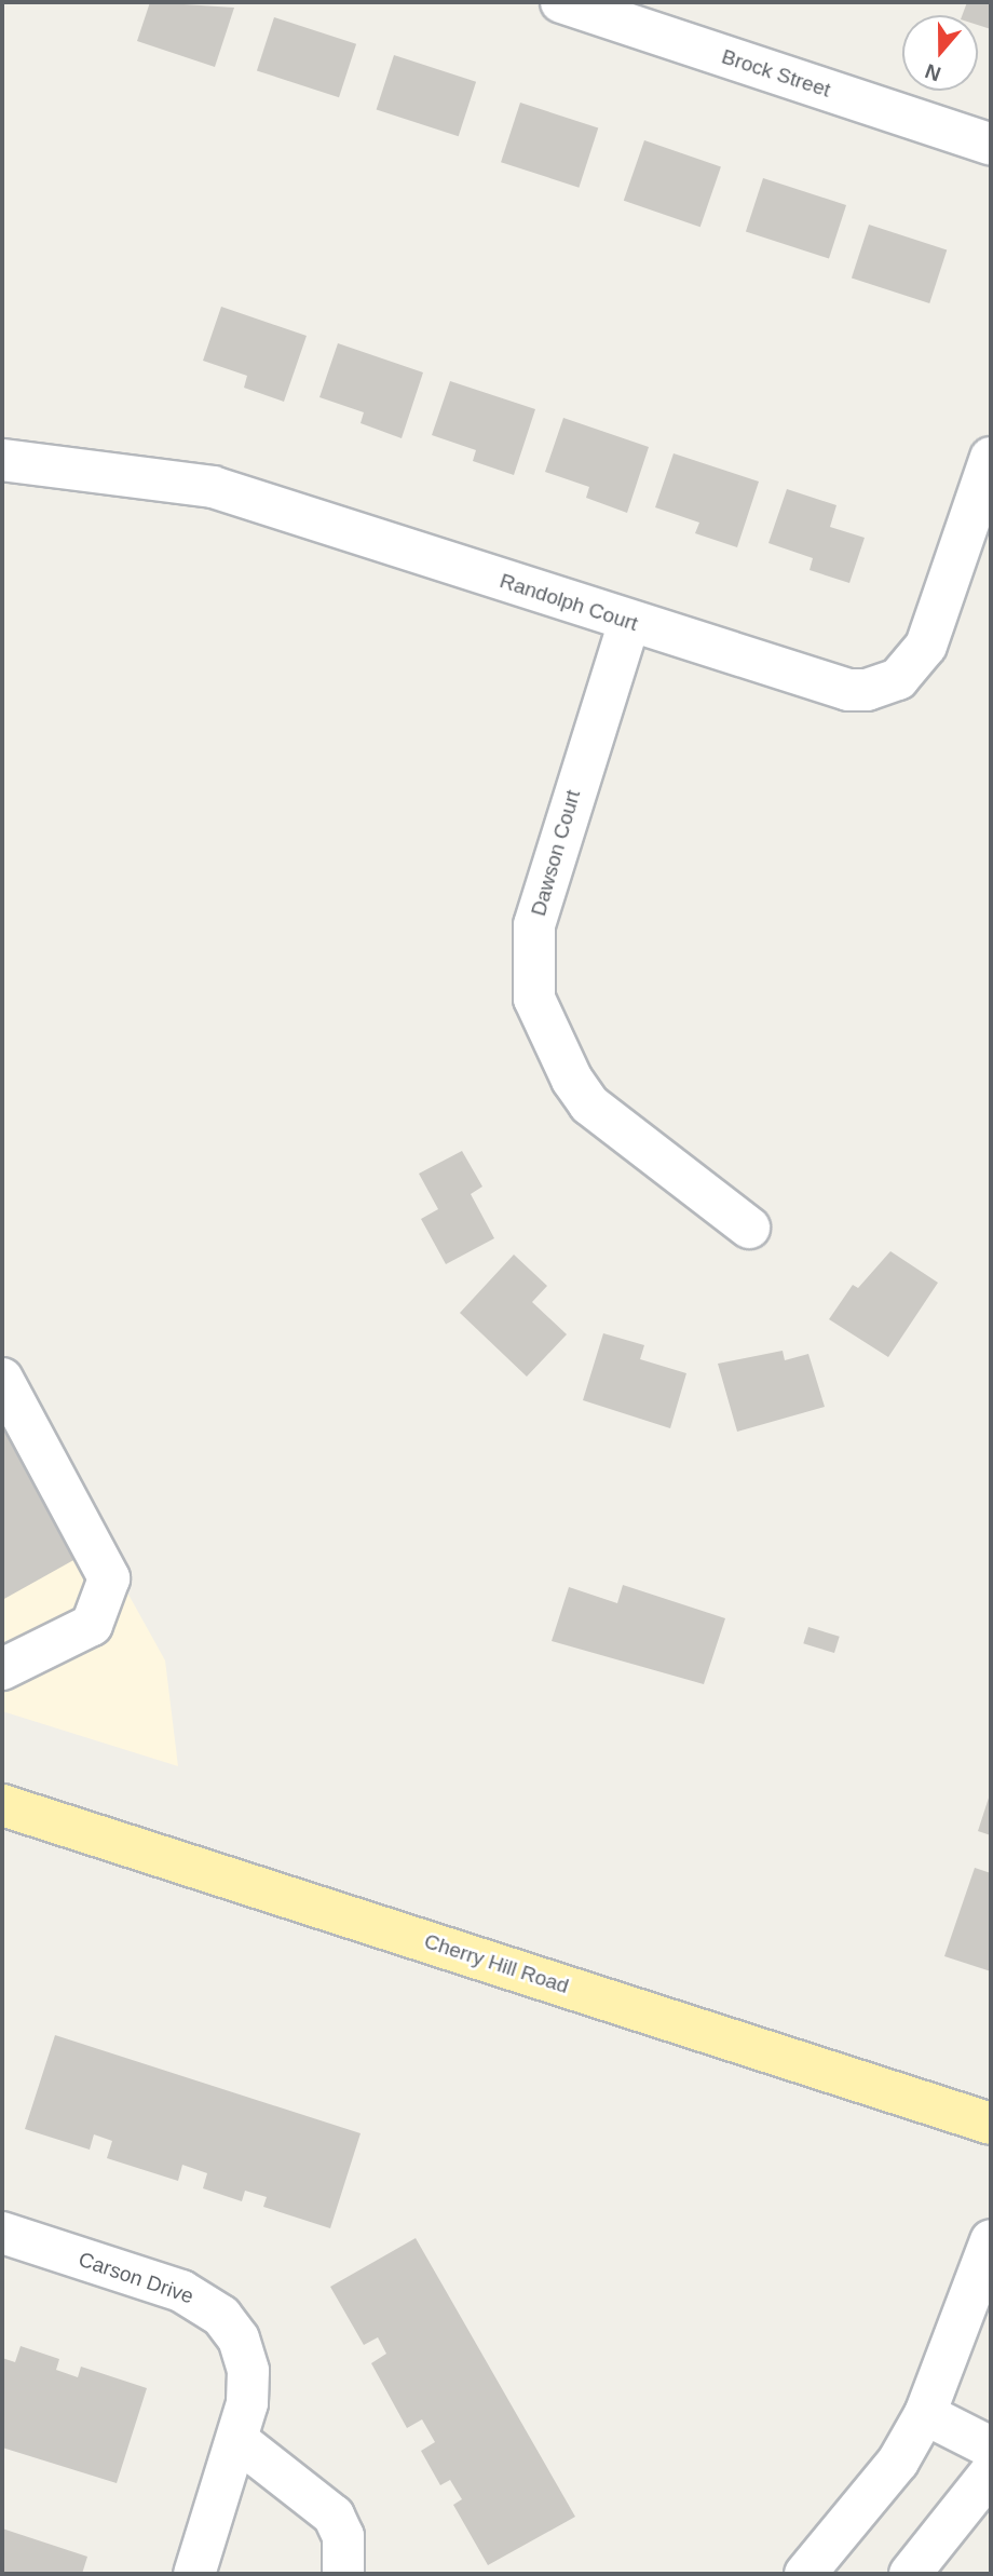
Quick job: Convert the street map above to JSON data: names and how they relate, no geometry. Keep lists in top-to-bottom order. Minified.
{"streets":{"main road":["Cherry Hill Road"],"street":["Brock Street","Randolph Court","Dawson Court","Carson Drive"]},"crossings":[["Randolph Court","Dawson Court"]],"north":"bottom"}
